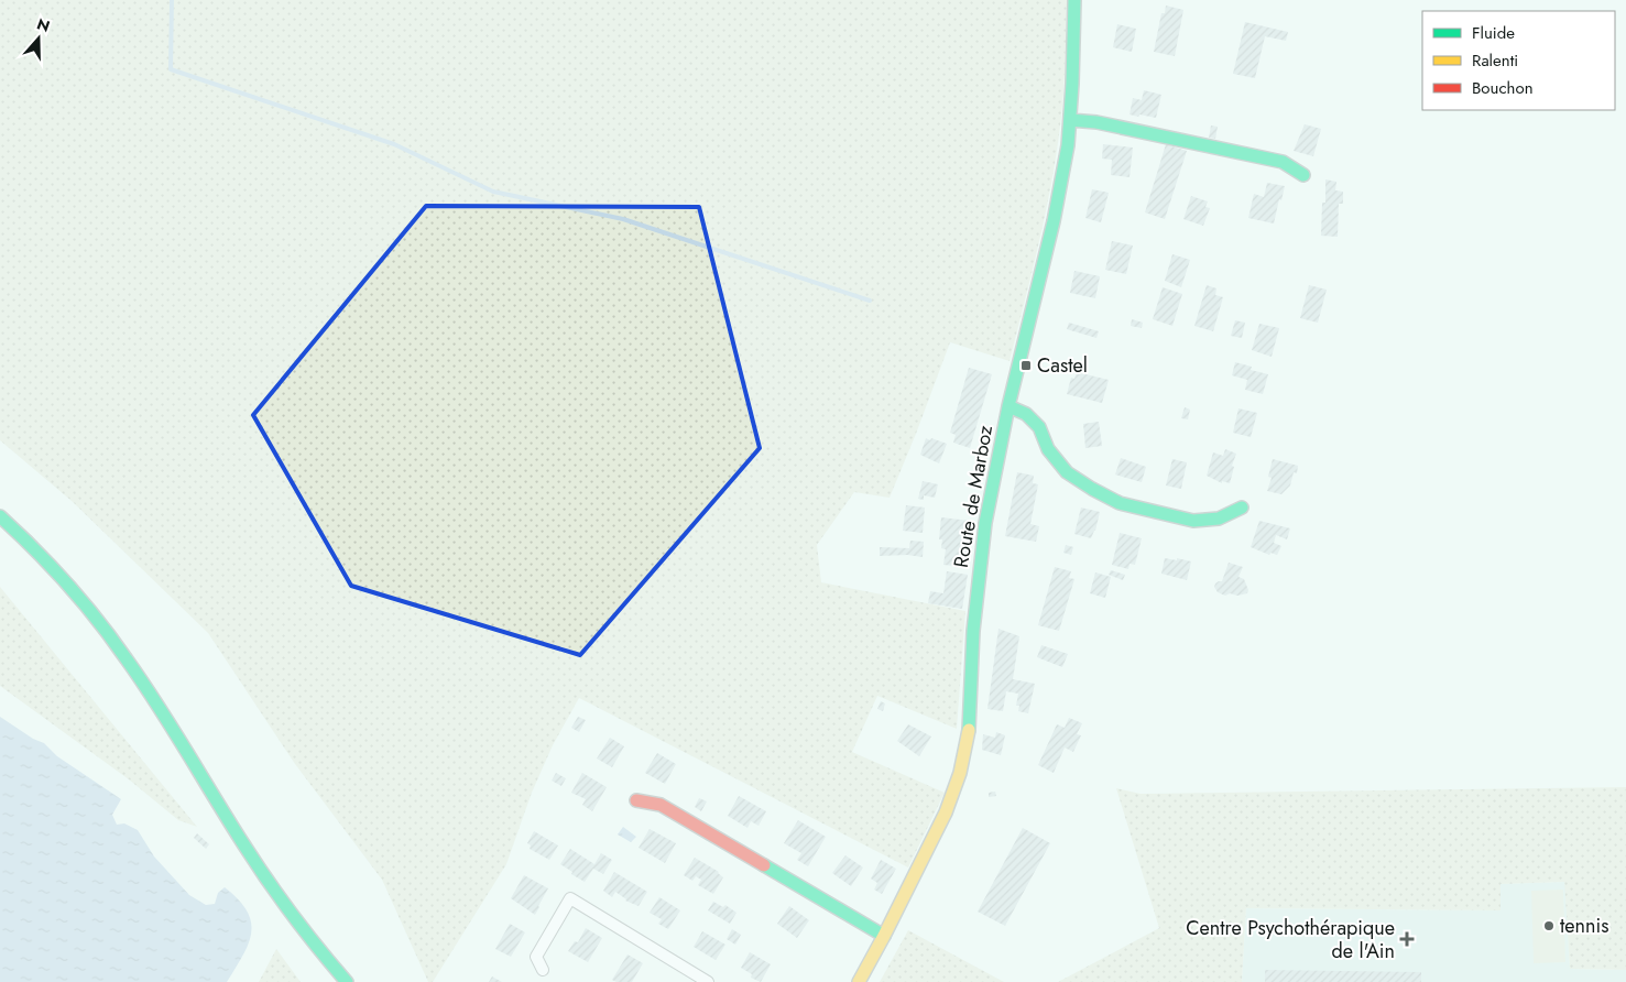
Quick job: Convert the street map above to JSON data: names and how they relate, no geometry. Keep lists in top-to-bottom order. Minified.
{"streets":{"main road":["Route de Marboz"]},"places":{"transit":["Castel"],"other":["tennis"],"health":["Centre Psychothérapique de l'Ain"]},"legend":["Fluide","Ralenti","Bouchon"],"north":"top"}
